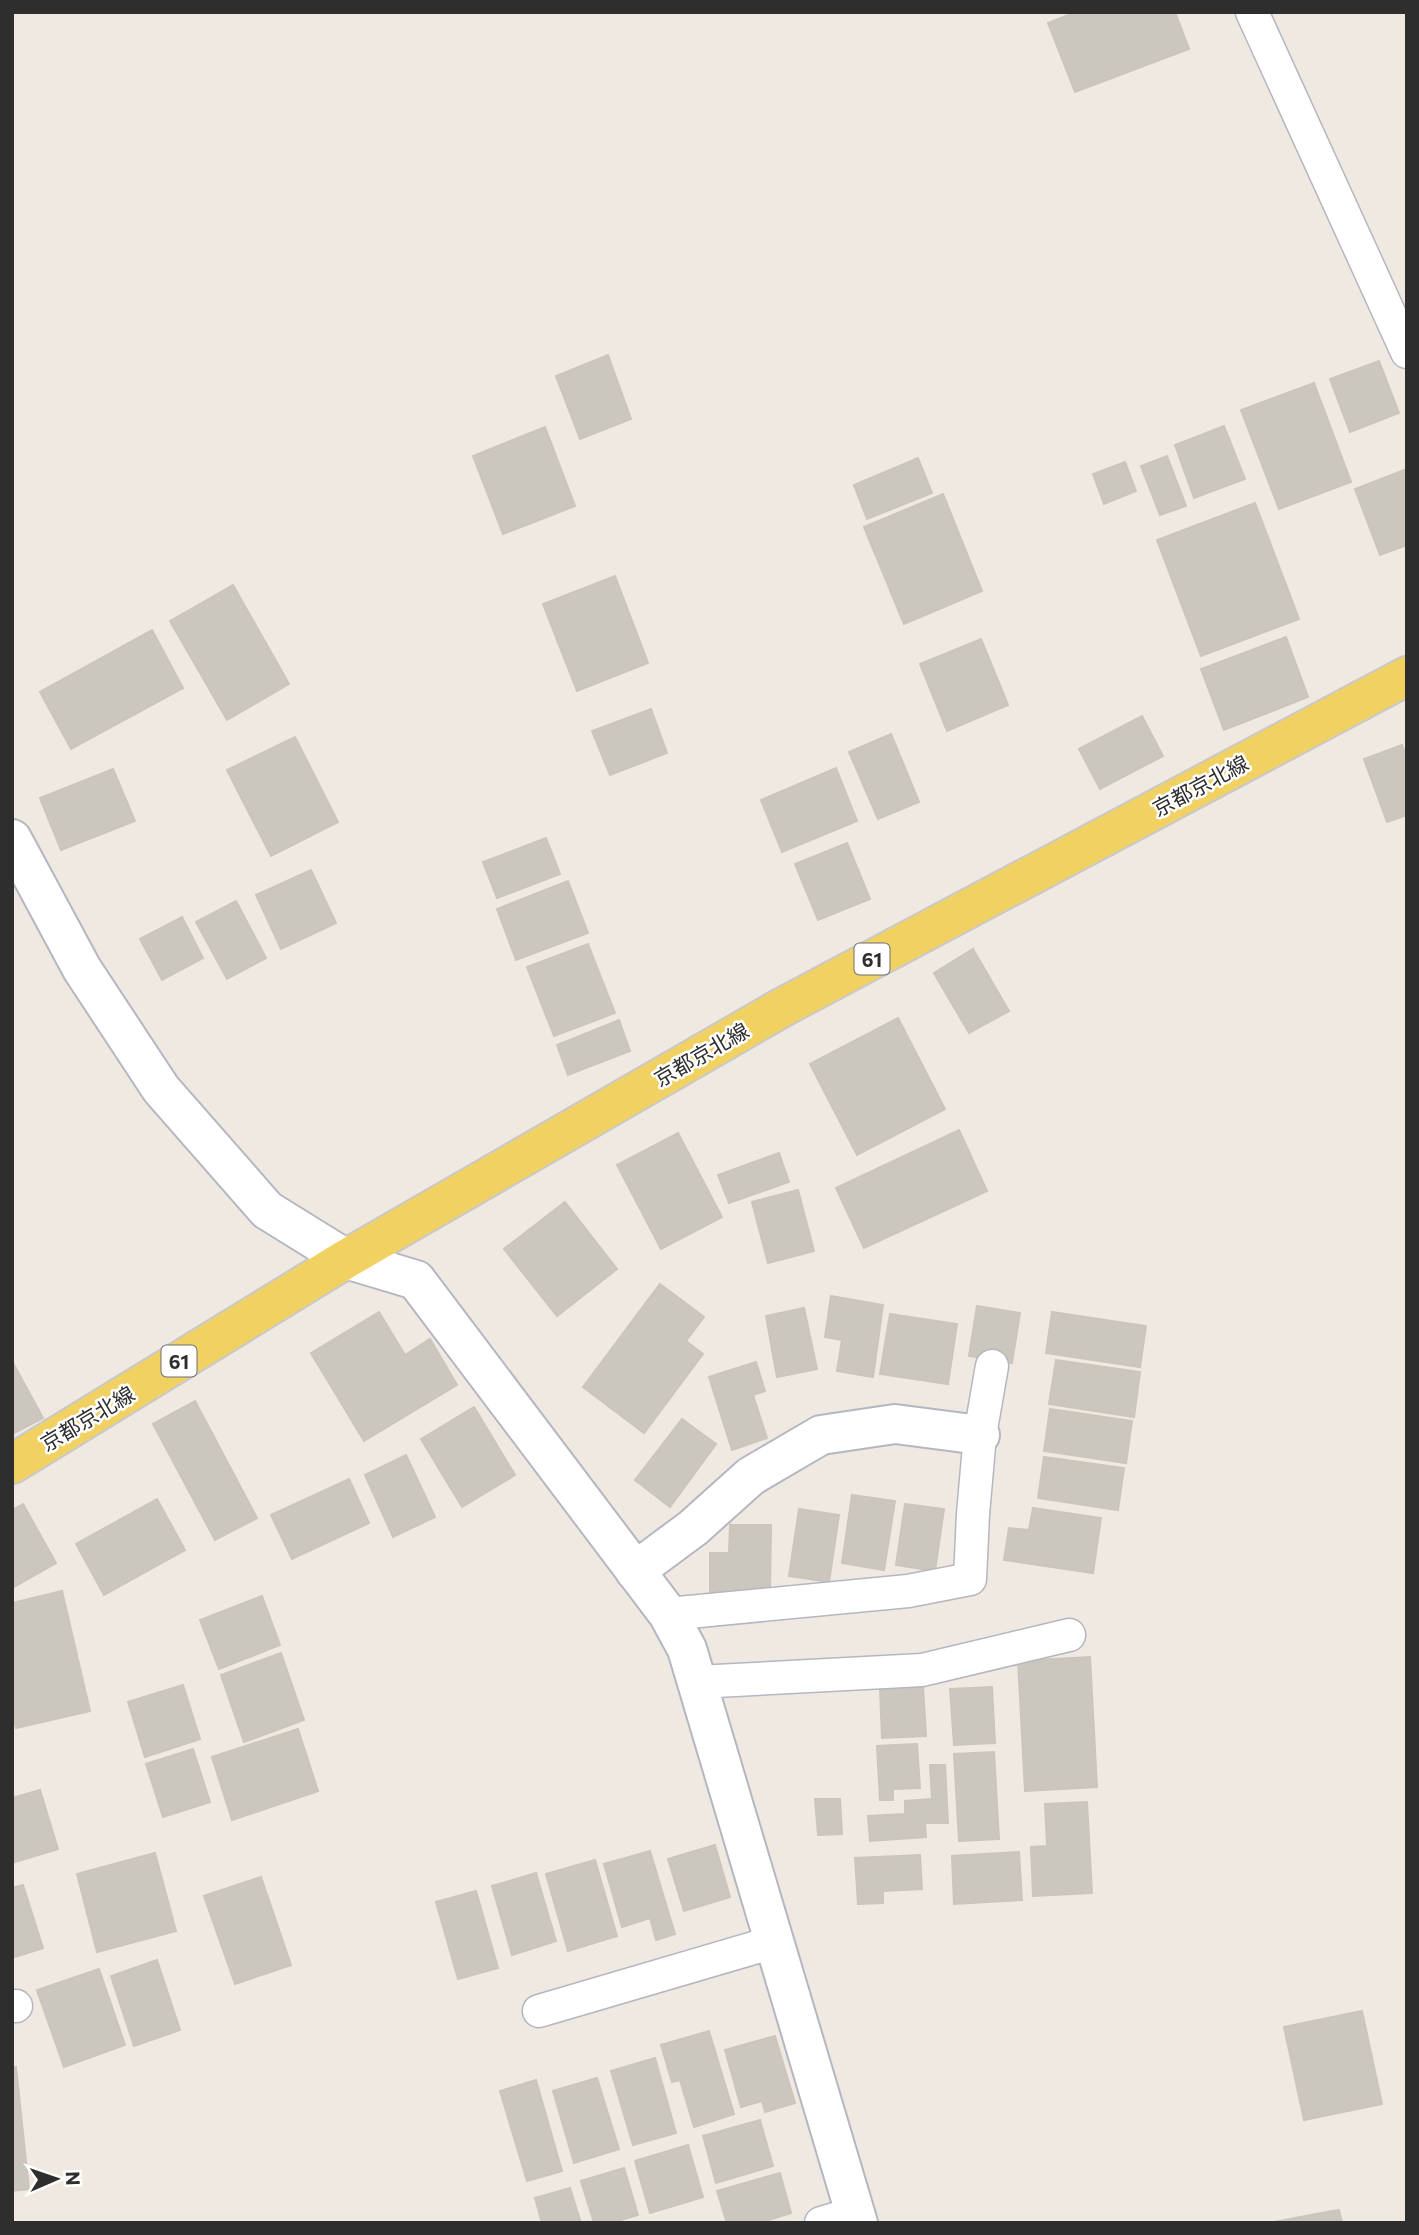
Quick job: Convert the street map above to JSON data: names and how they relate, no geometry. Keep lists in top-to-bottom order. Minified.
{"streets":{"main road":["京都京北線","61"]},"north":"right"}
